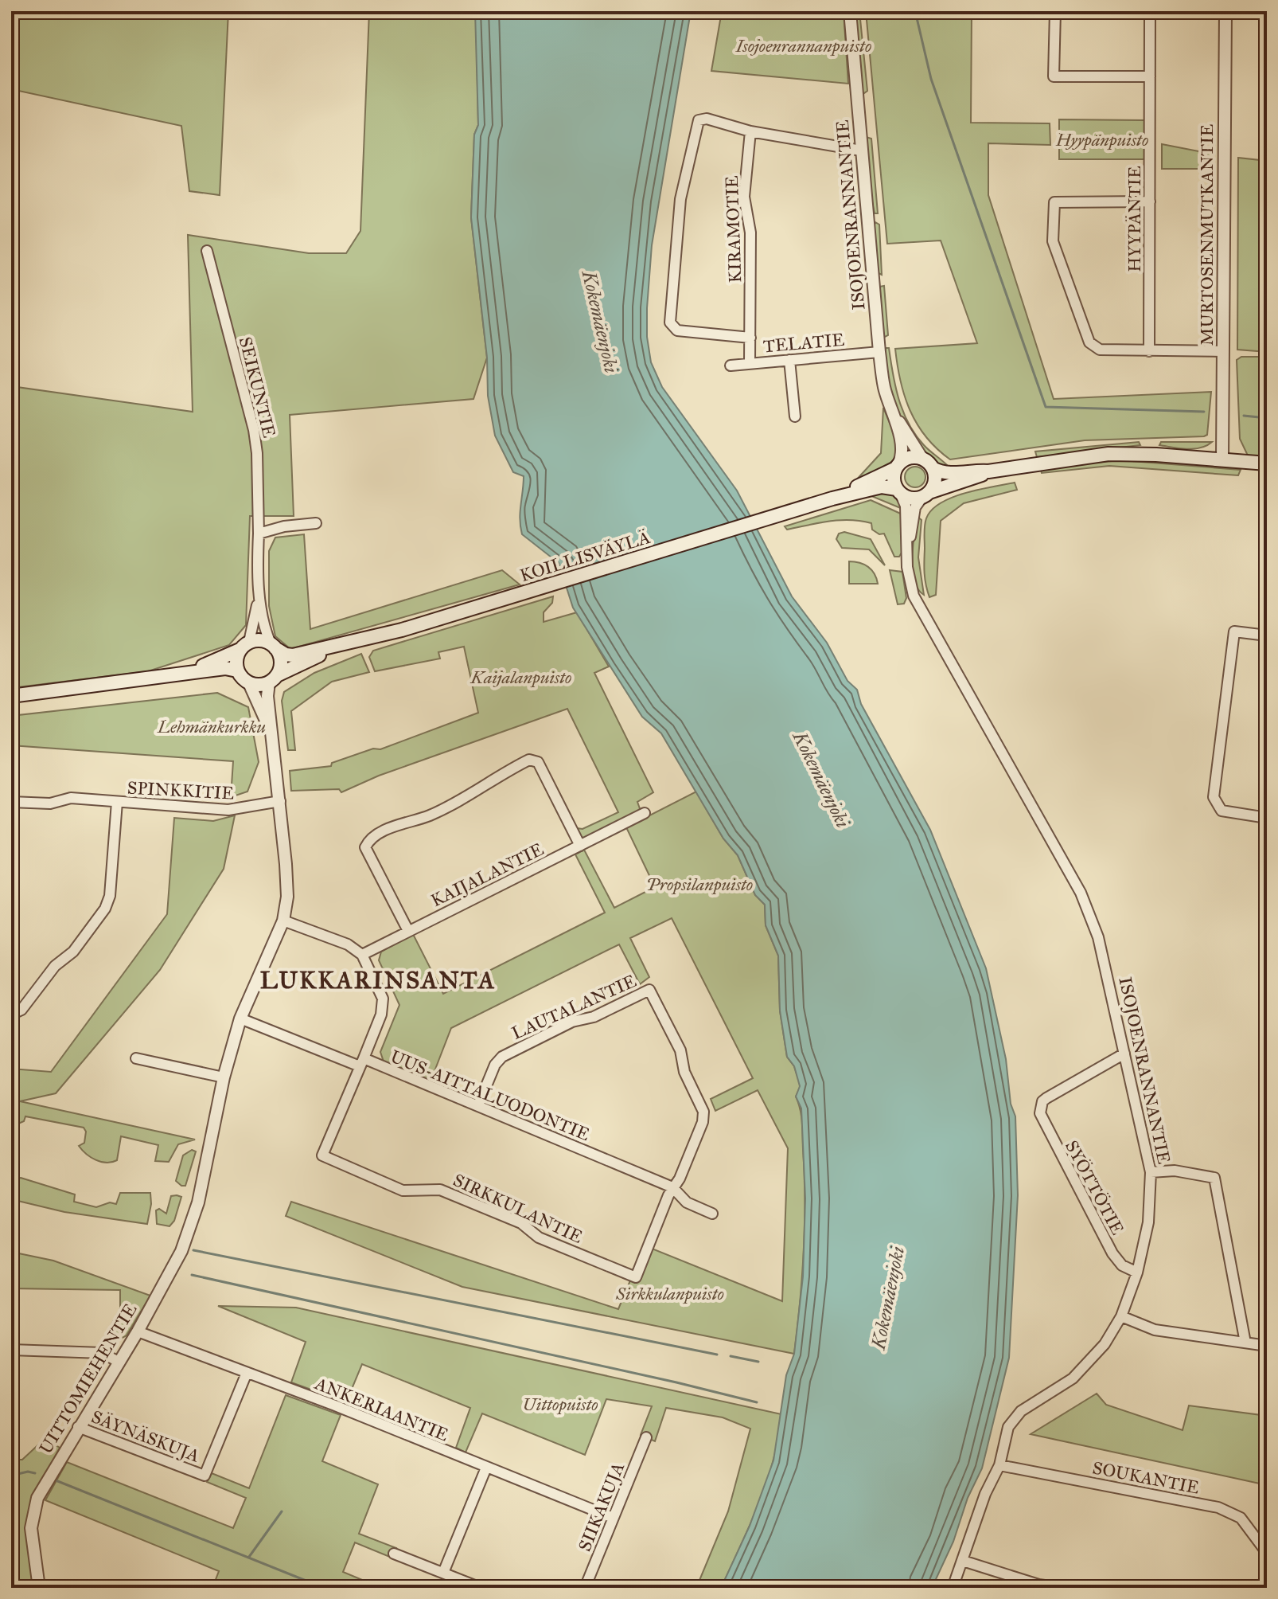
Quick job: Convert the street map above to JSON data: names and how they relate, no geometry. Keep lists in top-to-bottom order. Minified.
{"streets":{"main road":["KOILLISVÄYLÄ"],"street":["ISOJOENRANNANTIE","HYYPÄNTIE","KIRAMOTIE","MURTOSENMUTKANTIE","TELATIE","SEIKUNTIE","SPINKKITIE","KAIJALANTIE","LAUTALANTIE","UUS-AITTALUODONTIE","SYÖTTÖTIE","SIRKKULANTIE","UITTOMIEHENTIE","ANKERIAANTIE","SÄYNÄSKUJA","SOUKANTIE","SIIKAKUJA"]},"crossings":[["ISOJOENRANNANTIE","TELATIE"],["ISOJOENRANNANTIE","KOILLISVÄYLÄ"],["ISOJOENRANNANTIE","SYÖTTÖTIE"],["ISOJOENRANNANTIE","SOUKANTIE"],["KIRAMOTIE","TELATIE"],["SEIKUNTIE","KOILLISVÄYLÄ"],["SPINKKITIE","UITTOMIEHENTIE"],["KAIJALANTIE","UUS-AITTALUODONTIE"],["LAUTALANTIE","UUS-AITTALUODONTIE"],["LAUTALANTIE","SIRKKULANTIE"],["UUS-AITTALUODONTIE","SIRKKULANTIE"],["UITTOMIEHENTIE","ANKERIAANTIE"],["UITTOMIEHENTIE","SÄYNÄSKUJA"],["ANKERIAANTIE","SÄYNÄSKUJA"],["ANKERIAANTIE","SIIKAKUJA"]],"districts":["LUKKARINSANTA"],"water":["Kokemäenjoki"],"parks":["Isojoenrannanpuisto","Hyypänpuisto","Kaijalanpuisto","Lehmänkurkku","Propsilanpuisto","Sirkkulanpuisto","Uittopuisto"]}
